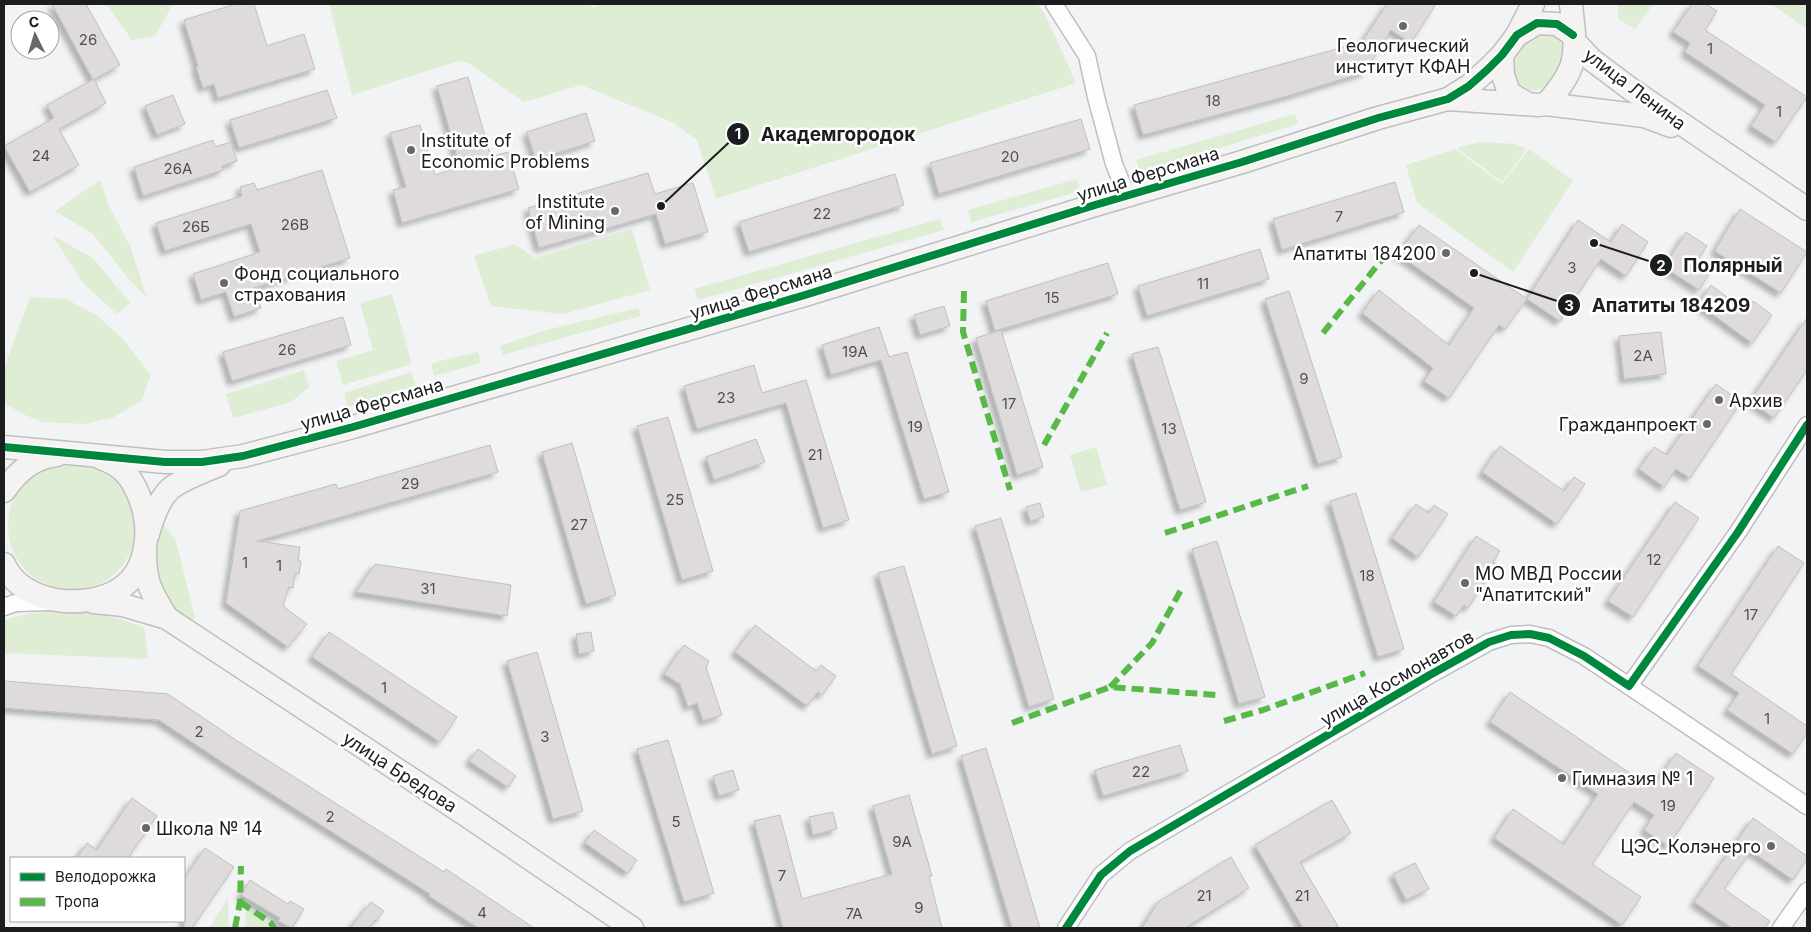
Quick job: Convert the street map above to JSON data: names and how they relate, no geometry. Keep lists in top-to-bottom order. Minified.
{"streets":{"street":["улица Ленина","улица Ферсмана","улица Космонавтов","улица Бредова"]},"crossings":[["улица Ленина","улица Ферсмана"]],"places":["Геологический институт КФАН","Institute of Economic Problems","Академгородок","Institute of Mining","Полярный","Апатиты 184200","Апатиты 184209","Фонд социального страхования","Архив","Гражданпроект","МО МВД России \"Апатитский\"","Гимназия № 1","Школа № 14","ЦЭС_Колэнерго"],"house_numbers":["26","1","18","1","24","20","26А","22","7","26В","26Б","3","11","15","26","19А","2А","9","23","17","19","13","21","29","25","27","12","1","1","18","31","17","1","1","2","3","22","19","2","5","9А","7","21","21","9","4","7А"],"legend":["Велодорожка","Тропа"],"north":"top"}
